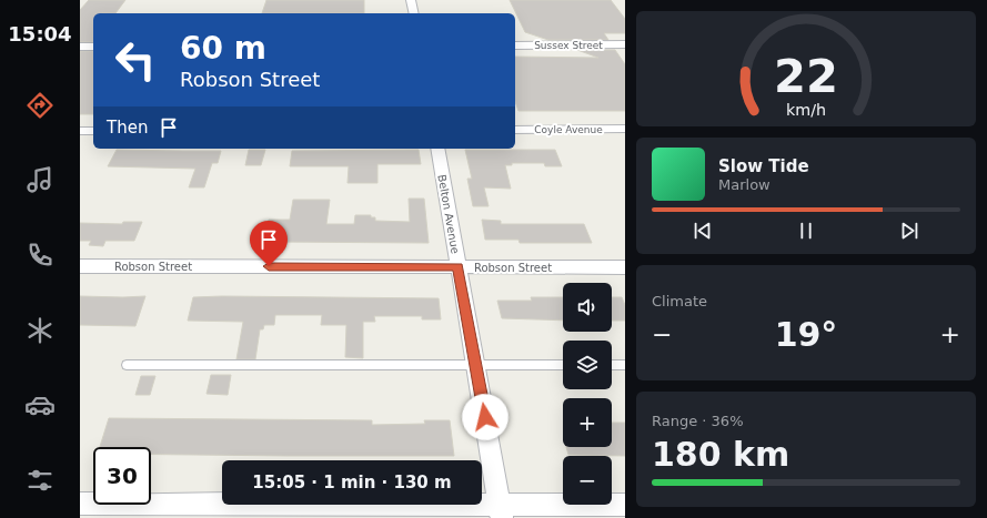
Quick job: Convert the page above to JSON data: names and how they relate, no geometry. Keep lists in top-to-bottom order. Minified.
{"streets":{"street":["Sussex Street","Coyle Avenue","Belton Avenue","Robson Street"]},"crossings":[["Belton Avenue","Robson Street"]],"page":{"tabs":"15:04","turn":["60 m","Robson Street"],"then":"Then","song":["Slow Tide","Marlow"],"tile":["Climate",["Range · 36%","180 km"]],"map_buttons":["+","−"],"heat":["−","19°","+"],"limit":"30","trip":"15:05 · 1 min · 130 m","gauge":["22","km/h"]}}
